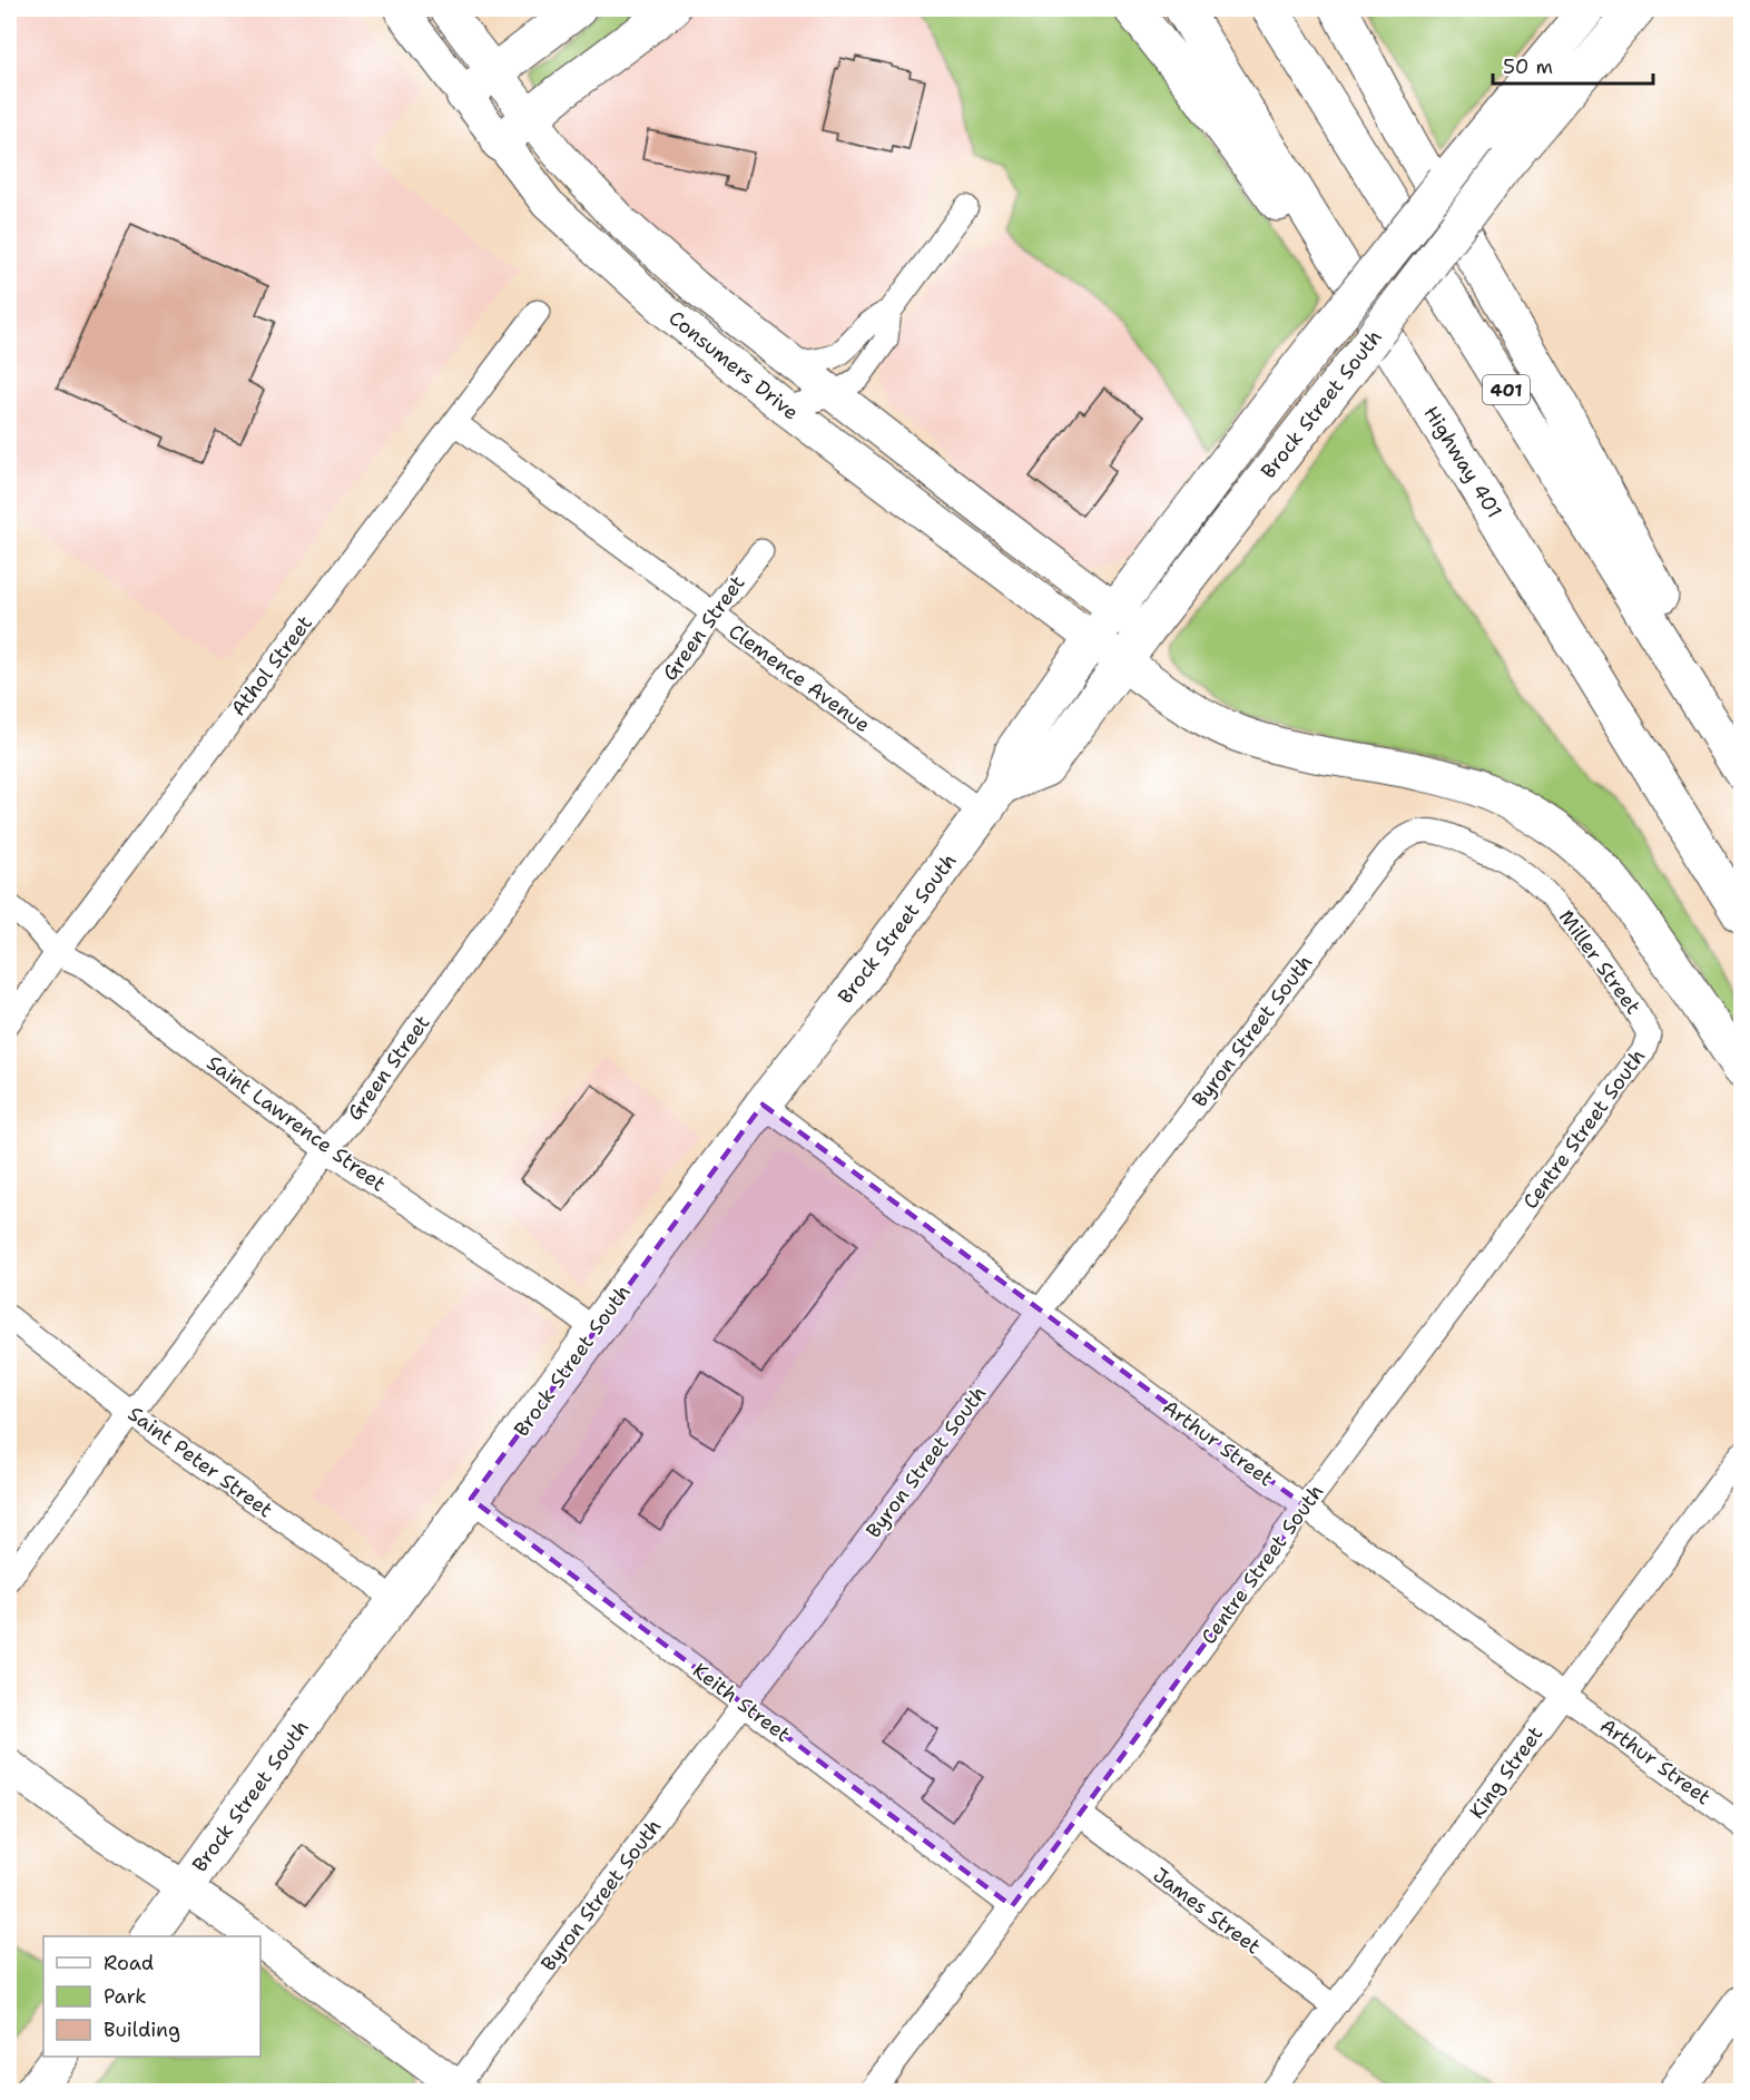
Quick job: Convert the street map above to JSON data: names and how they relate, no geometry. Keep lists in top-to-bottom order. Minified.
{"streets":{"main road":["Consumers Drive","401","Brock Street South","Highway 401"],"street":["Green Street","Athol Street","Clemence Avenue","Miller Street","Byron Street South","Saint Lawrence Street","Centre Street South","Arthur Street","Saint Peter Street","Keith Street","King Street","James Street"]},"crossings":[["Consumers Drive","Brock Street South"],["Brock Street South","Clemence Avenue"],["Brock Street South","Saint Lawrence Street"],["Brock Street South","Arthur Street"],["Brock Street South","Saint Peter Street"],["Brock Street South","Keith Street"],["Green Street","Clemence Avenue"],["Green Street","Saint Lawrence Street"],["Green Street","Saint Peter Street"],["Athol Street","Clemence Avenue"],["Athol Street","Saint Lawrence Street"],["Miller Street","Byron Street South"],["Miller Street","Centre Street South"],["Byron Street South","Arthur Street"],["Byron Street South","Keith Street"],["Centre Street South","Arthur Street"],["Centre Street South","Keith Street"],["Centre Street South","James Street"],["Arthur Street","King Street"],["King Street","James Street"]],"legend":["Road","Park","Building"],"scale_bar":"50 m"}
